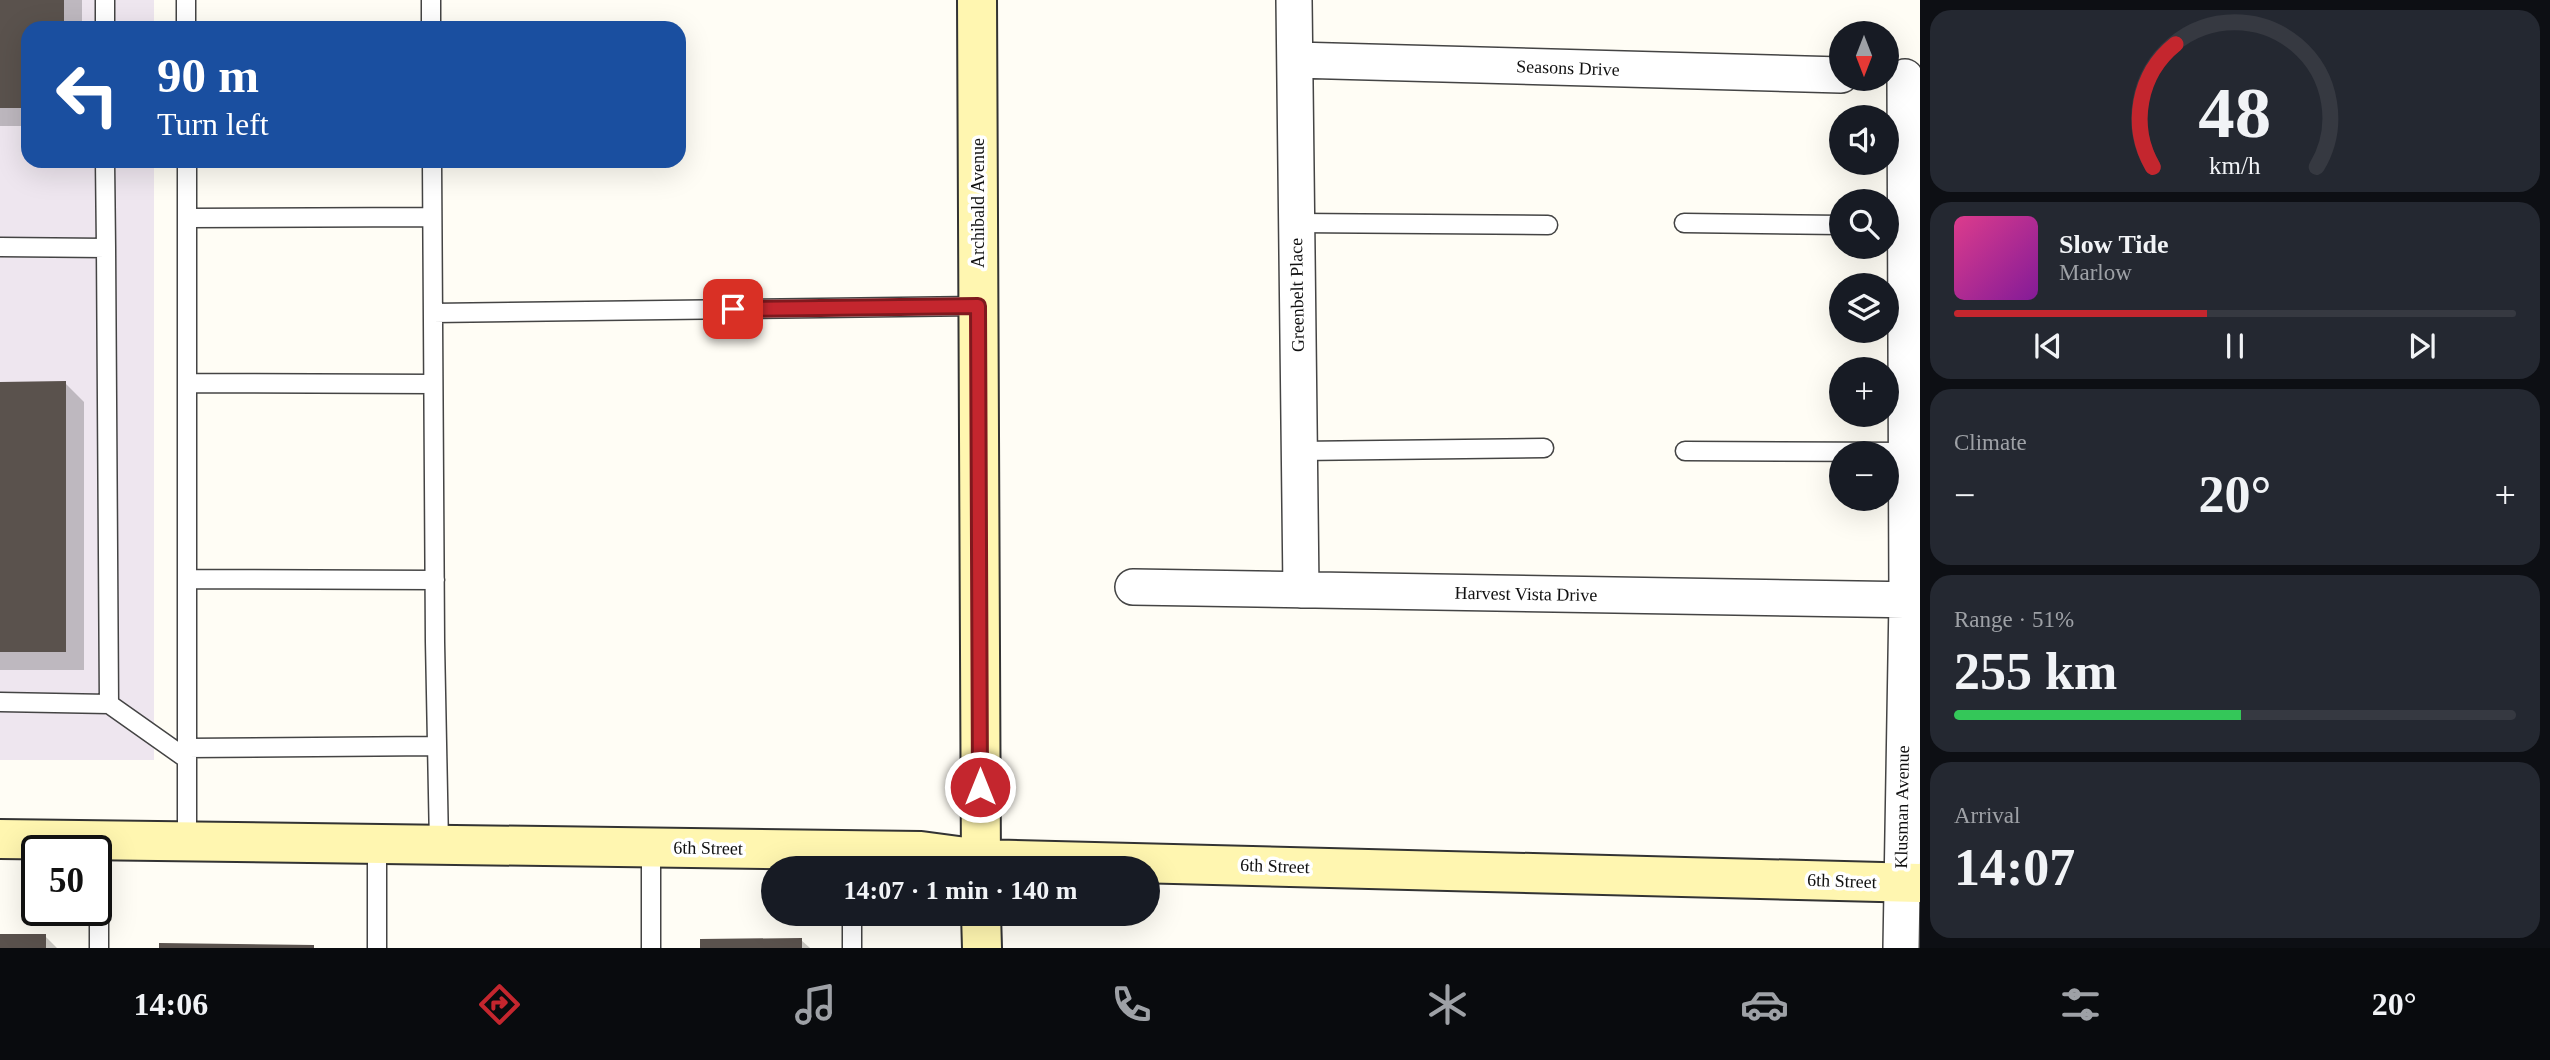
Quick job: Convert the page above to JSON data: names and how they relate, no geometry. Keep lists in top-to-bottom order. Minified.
{"streets":{"main road":["Archibald Avenue","6th Street"],"street":["Seasons Drive","Greenbelt Place","Harvest Vista Drive","Klusman Avenue"]},"crossings":[["Seasons Drive","Greenbelt Place"],["Greenbelt Place","Harvest Vista Drive"],["Harvest Vista Drive","Klusman Avenue"],["Klusman Avenue","6th Street"]],"north":"bottom","page":{"map_buttons":["+","−"],"turn":["90 m","Turn left"],"song":["Slow Tide","Marlow"],"tile":["Climate",["Range · 51%","255 km"],["Arrival","14:07"]],"heat":["−","20°","+"],"limit":"50","trip":"14:07 · 1 min · 140 m","tabs":["14:06","20°"],"gauge":["48","km/h"]}}
